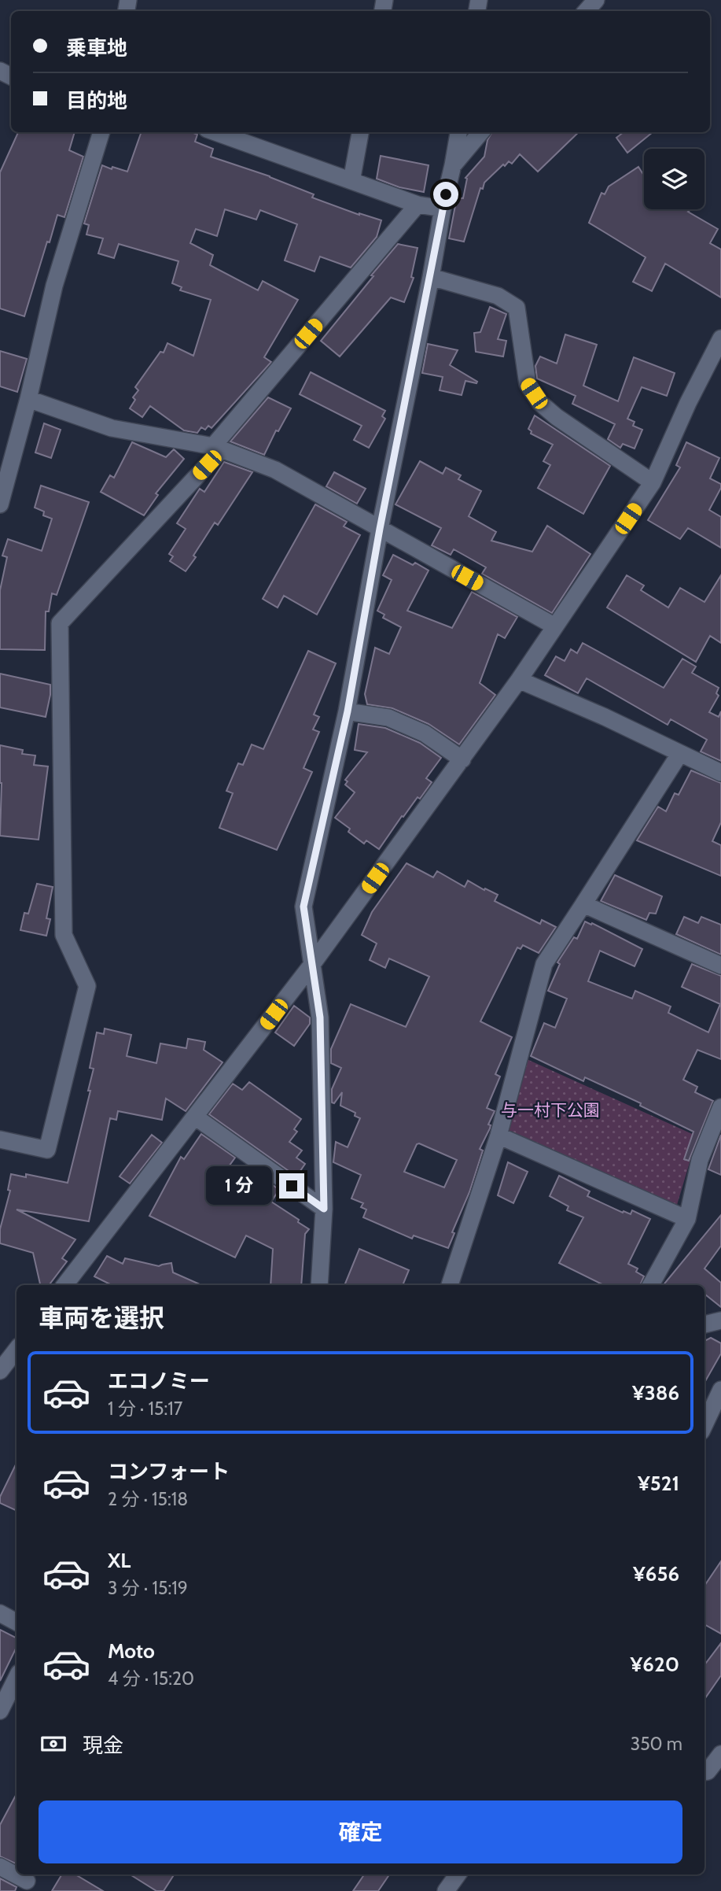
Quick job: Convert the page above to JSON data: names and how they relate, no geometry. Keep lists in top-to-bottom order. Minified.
{"parks":["与一村下公園"],"page":{"banner":["乗車地","目的地"],"bubble":"1 分","heading":"車両を選択","list":[{"name":"エコノミー","note":"1 分 · 15:17","value":"¥386"},{"name":"コンフォート","note":"2 分 · 15:18","value":"¥521"},{"name":"XL","note":"3 分 · 15:19","value":"¥656"},{"name":"Moto","note":"4 分 · 15:20","value":"¥620"}],"pay":["現金","350 m"],"buttons":"確定"}}
